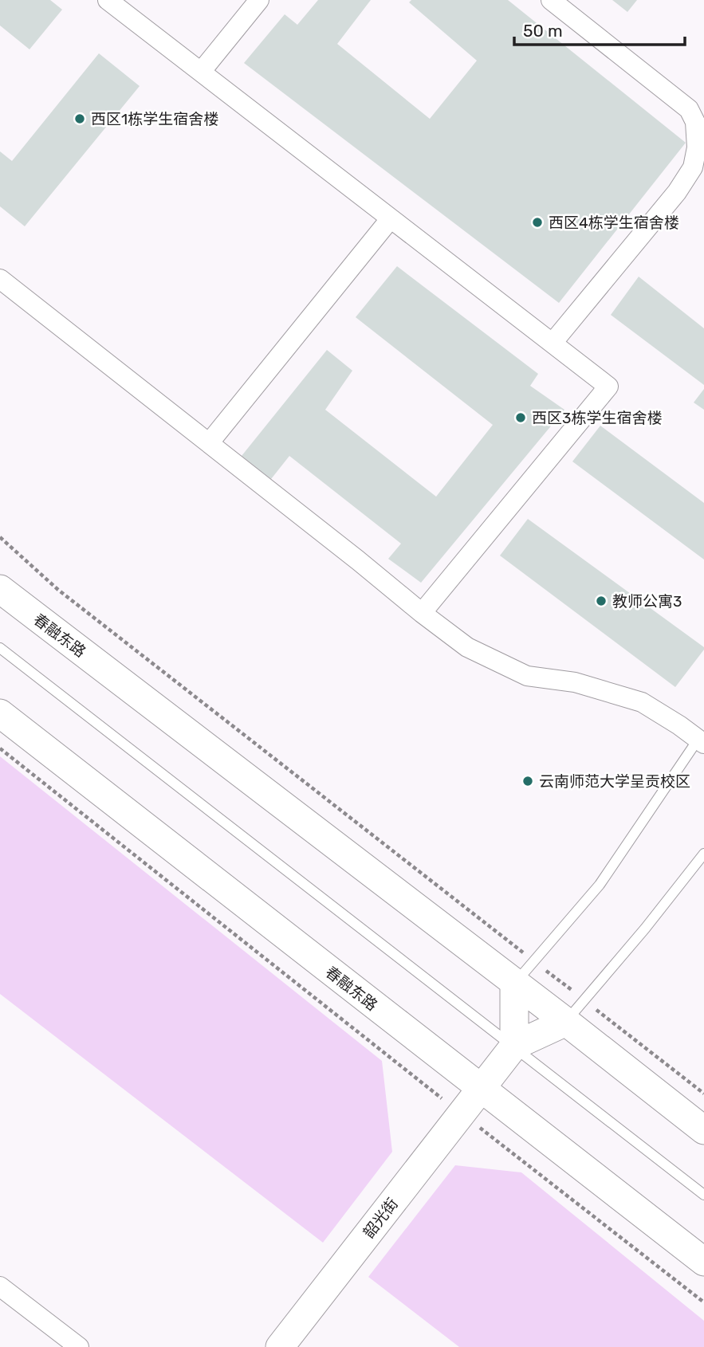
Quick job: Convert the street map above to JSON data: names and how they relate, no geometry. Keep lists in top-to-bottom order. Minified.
{"streets":{"main road":["春融东路","韶光街"]},"crossings":[["春融东路","韶光街"]],"places":["西区1栋学生宿舍楼","西区4栋学生宿舍楼","西区3栋学生宿舍楼","教师公寓3","云南师范大学呈贡校区"],"scale_bar":"50 m"}
